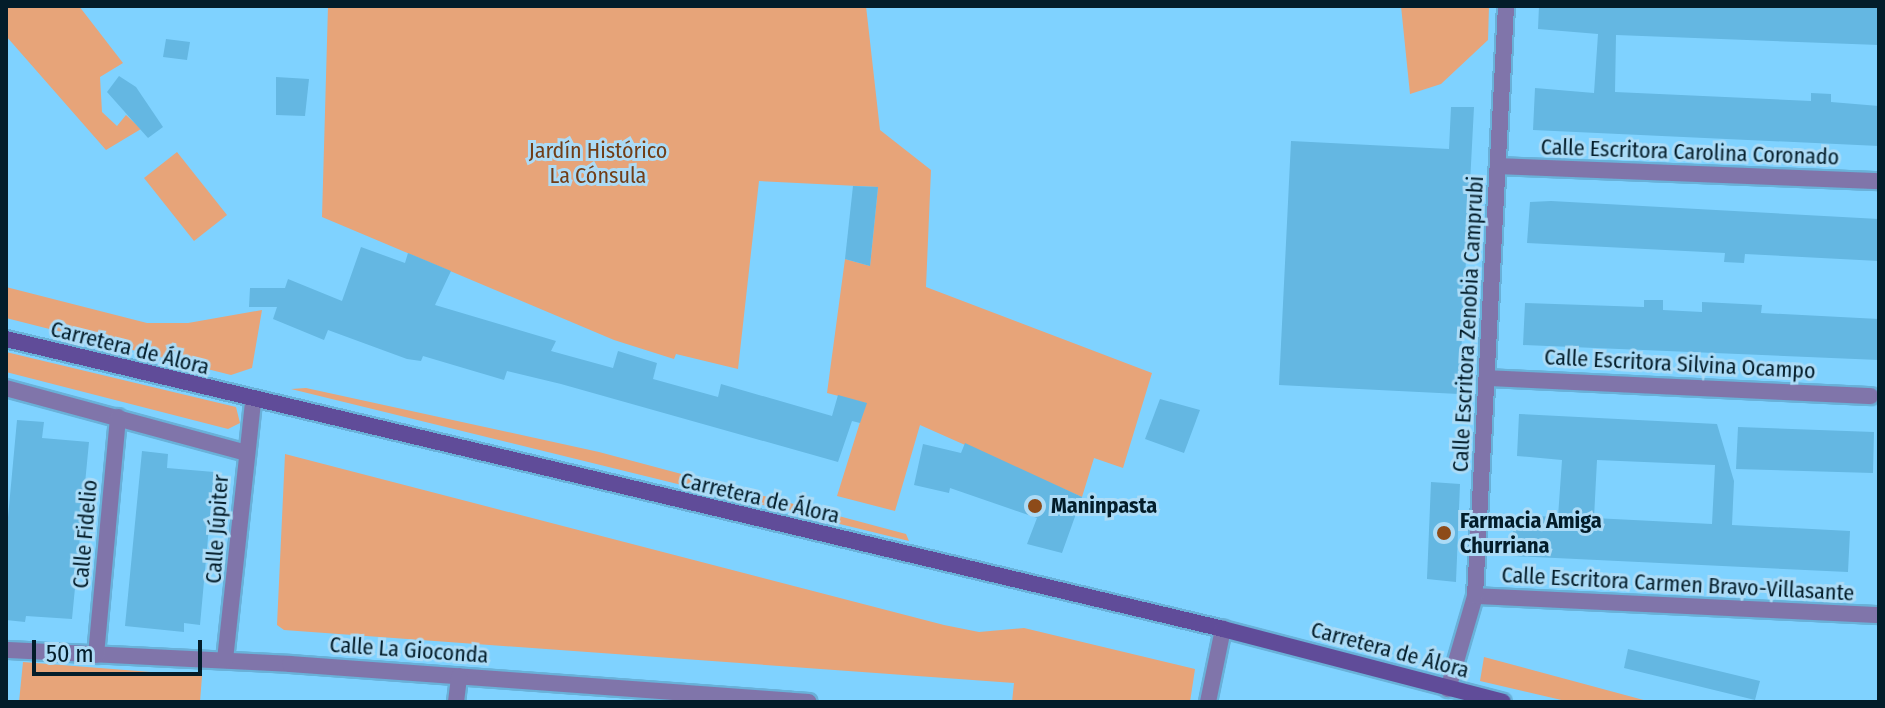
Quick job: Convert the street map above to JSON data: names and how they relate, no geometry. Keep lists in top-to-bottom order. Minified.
{"streets":{"main road":["Carretera de Álora"],"street":["Calle Escritora Carolina Coronado","Calle Escritora Zenobia Camprubi","Calle Escritora Silvina Ocampo","Calle Júpiter","Calle Fidelio","Calle Escritora Carmen Bravo-Villasante","Calle La Gioconda"]},"crossings":[["Calle Escritora Carolina Coronado","Calle Escritora Zenobia Camprubi"],["Calle Escritora Zenobia Camprubi","Carretera de Álora"],["Calle Escritora Zenobia Camprubi","Calle Escritora Silvina Ocampo"],["Calle Escritora Zenobia Camprubi","Calle Escritora Carmen Bravo-Villasante"],["Carretera de Álora","Calle Júpiter"],["Calle Júpiter","Calle La Gioconda"],["Calle Fidelio","Calle La Gioconda"]],"parks":["Jardín Histórico La Cónsula"],"places":["Maninpasta","Farmacia Amiga Churriana"],"scale_bar":"50 m"}
